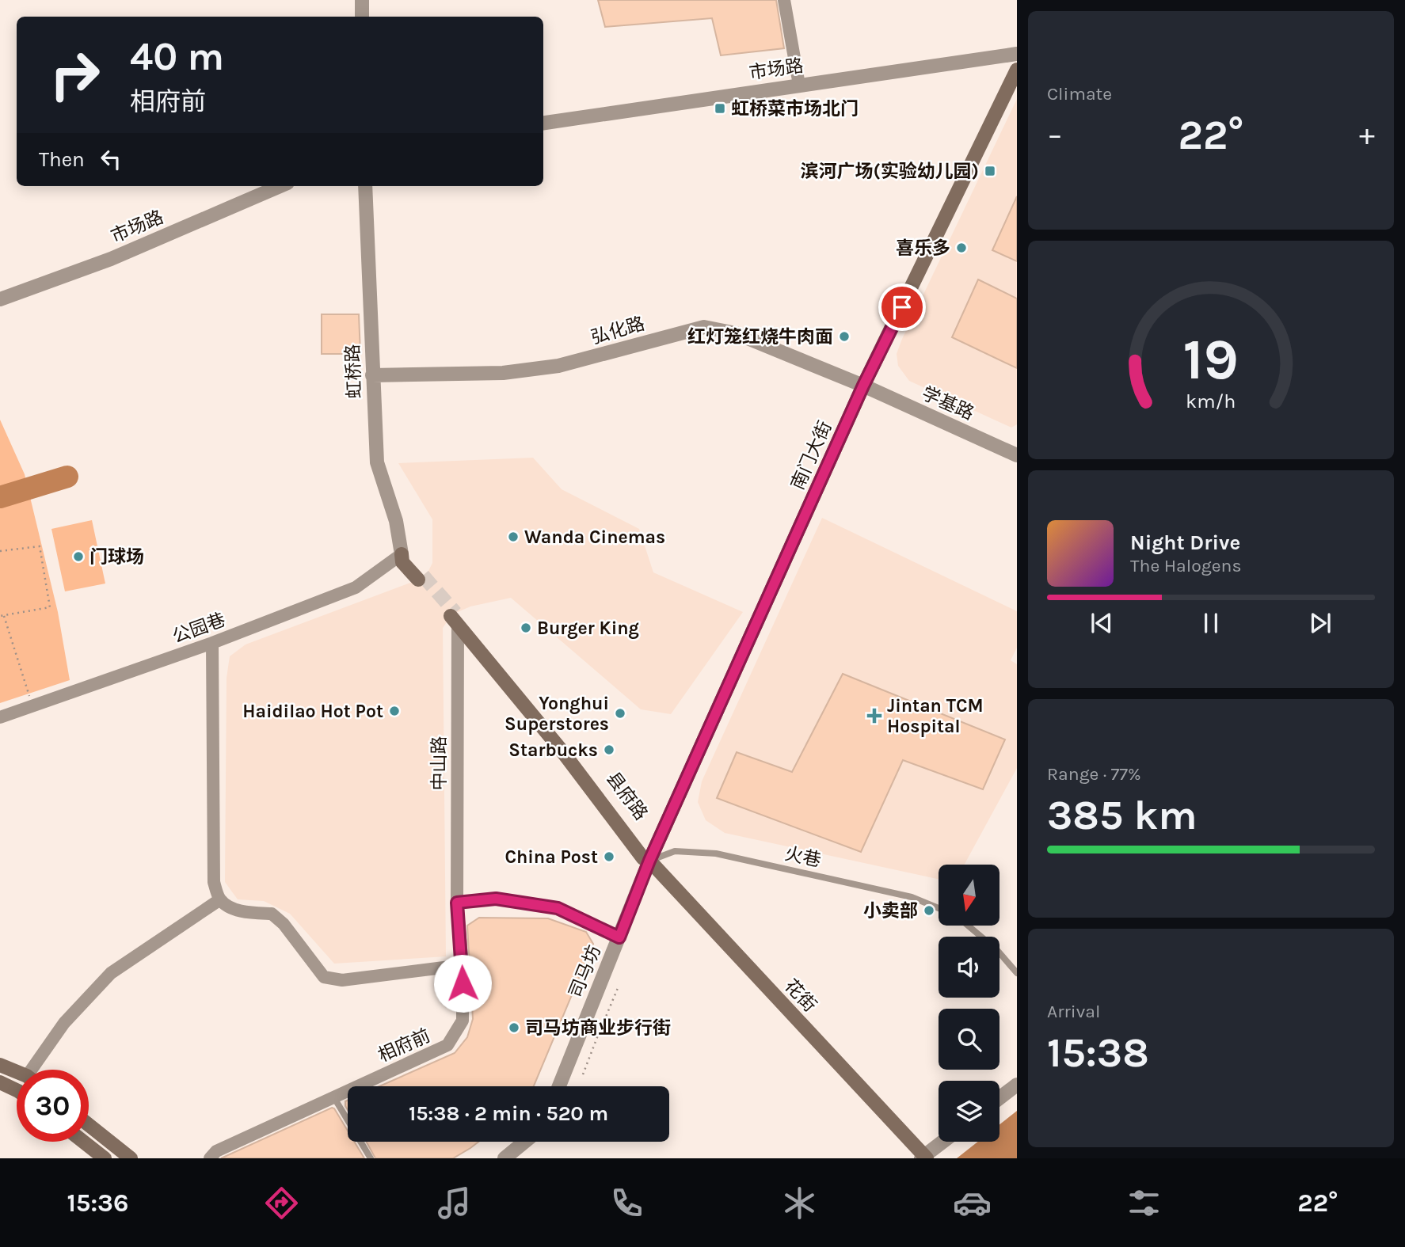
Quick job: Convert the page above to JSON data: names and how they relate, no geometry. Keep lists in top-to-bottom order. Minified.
{"streets":{"main road":["南门大街","县府路","花街"],"street":["市场路","弘化路","虹桥路","学基路","公园巷","中山路","司马坊","相府前"],"lane":["火巷"]},"crossings":[["弘化路","虹桥路"],["弘化路","学基路"],["弘化路","南门大街"],["虹桥路","公园巷"],["学基路","南门大街"],["南门大街","县府路"],["南门大街","火巷"],["南门大街","司马坊"],["南门大街","花街"],["中山路","县府路"],["中山路","相府前"],["县府路","火巷"],["县府路","司马坊"],["县府路","花街"],["火巷","司马坊"],["火巷","花街"],["司马坊","花街"]],"places":{"transit":["虹桥菜市场北门","滨河广场(实验幼儿园)"],"other":["喜乐多","红灯笼红烧牛肉面","Wanda Cinemas","门球场","Burger King","Haidilao Hot Pot","Yonghui Superstores","Starbucks","China Post","小卖部","司马坊商业步行街"],"health":["Jintan TCM Hospital"]},"north":"bottom","page":{"tile":["Climate",["Range · 77%","385 km"],["Arrival","15:38"]],"turn":["40 m","相府前"],"heat":["−","22°","+"],"then":"Then","song":["Night Drive","The Halogens"],"limit":"30","trip":"15:38 · 2 min · 520 m","tabs":["15:36","22°"],"gauge":["19","km/h"]}}
